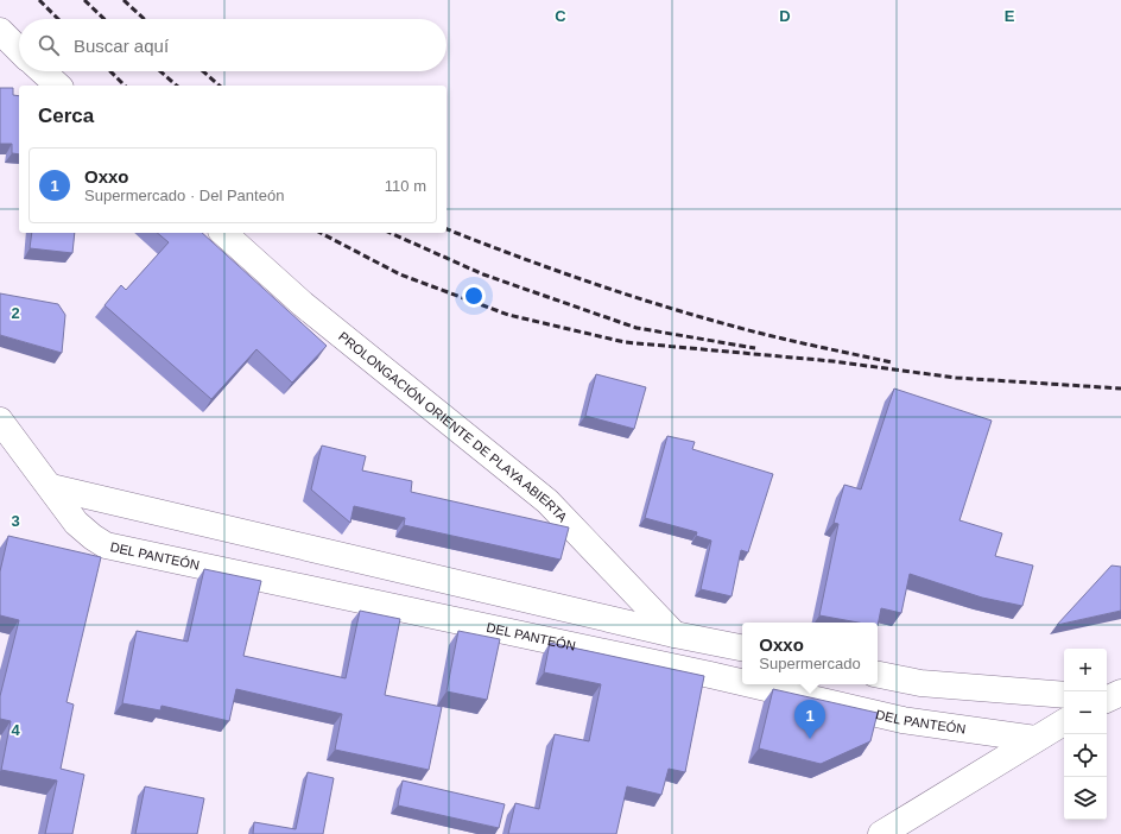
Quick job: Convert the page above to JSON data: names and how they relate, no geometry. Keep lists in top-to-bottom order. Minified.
{"streets":{"street":["PROLONGACIÓN ORIENTE DE PLAYA ABIERTA","DEL PANTEÓN"]},"page":{"search":"Buscar aquí","heading":"Cerca","list":[{"mark":"1","name":"Oxxo","note":"Supermercado · Del Panteón","value":"110 m"}],"popup":["Oxxo","Supermercado"],"map_buttons":["+","−"],"pins":"1"},"grid":{"columns":["C","D","E"],"rows":["2","3","4"]}}
